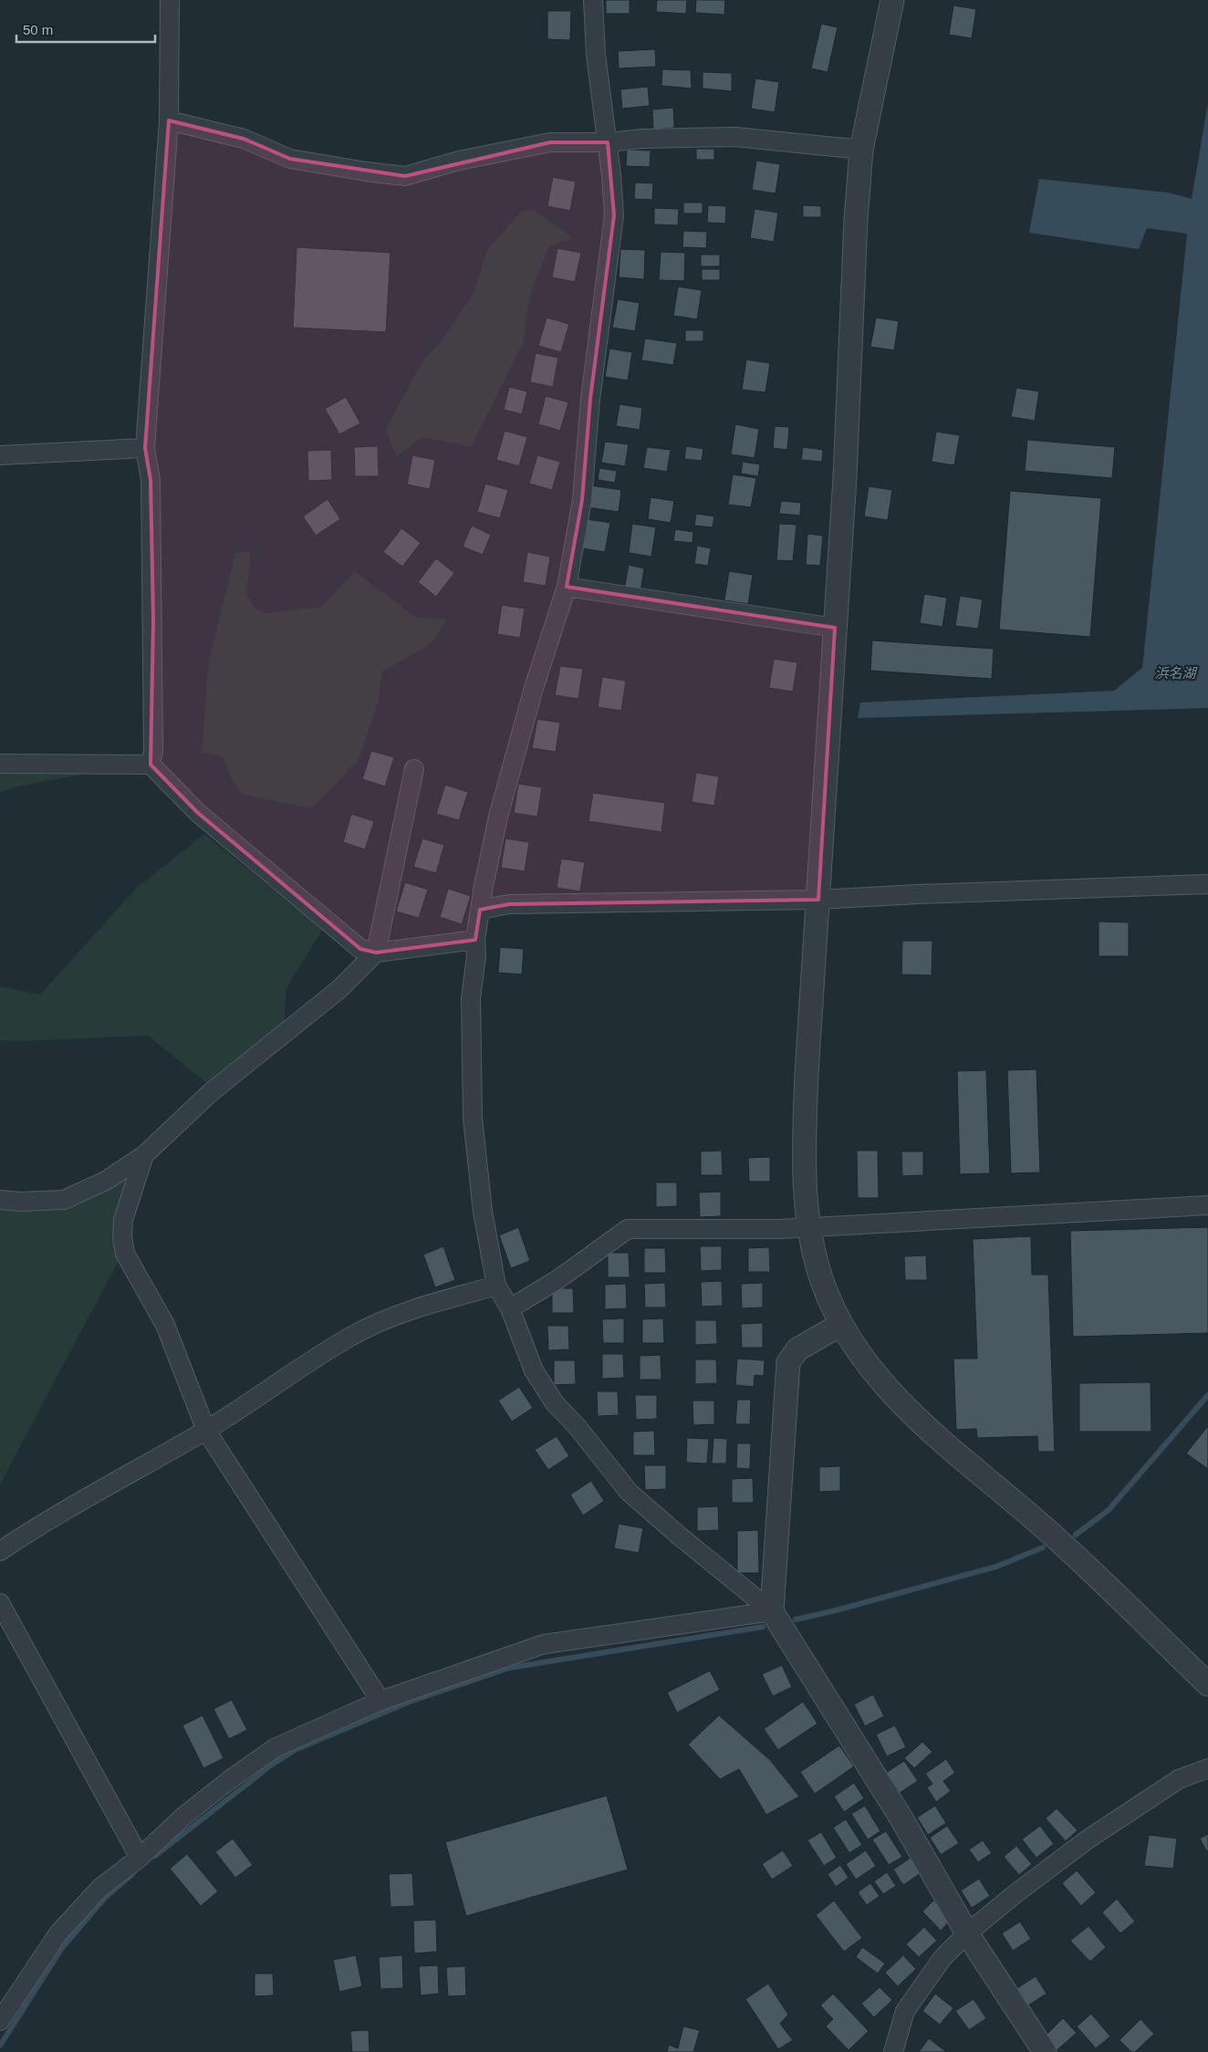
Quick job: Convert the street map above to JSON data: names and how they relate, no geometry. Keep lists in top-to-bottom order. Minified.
{"water":["浜名湖"],"scale_bar":"50 m"}
